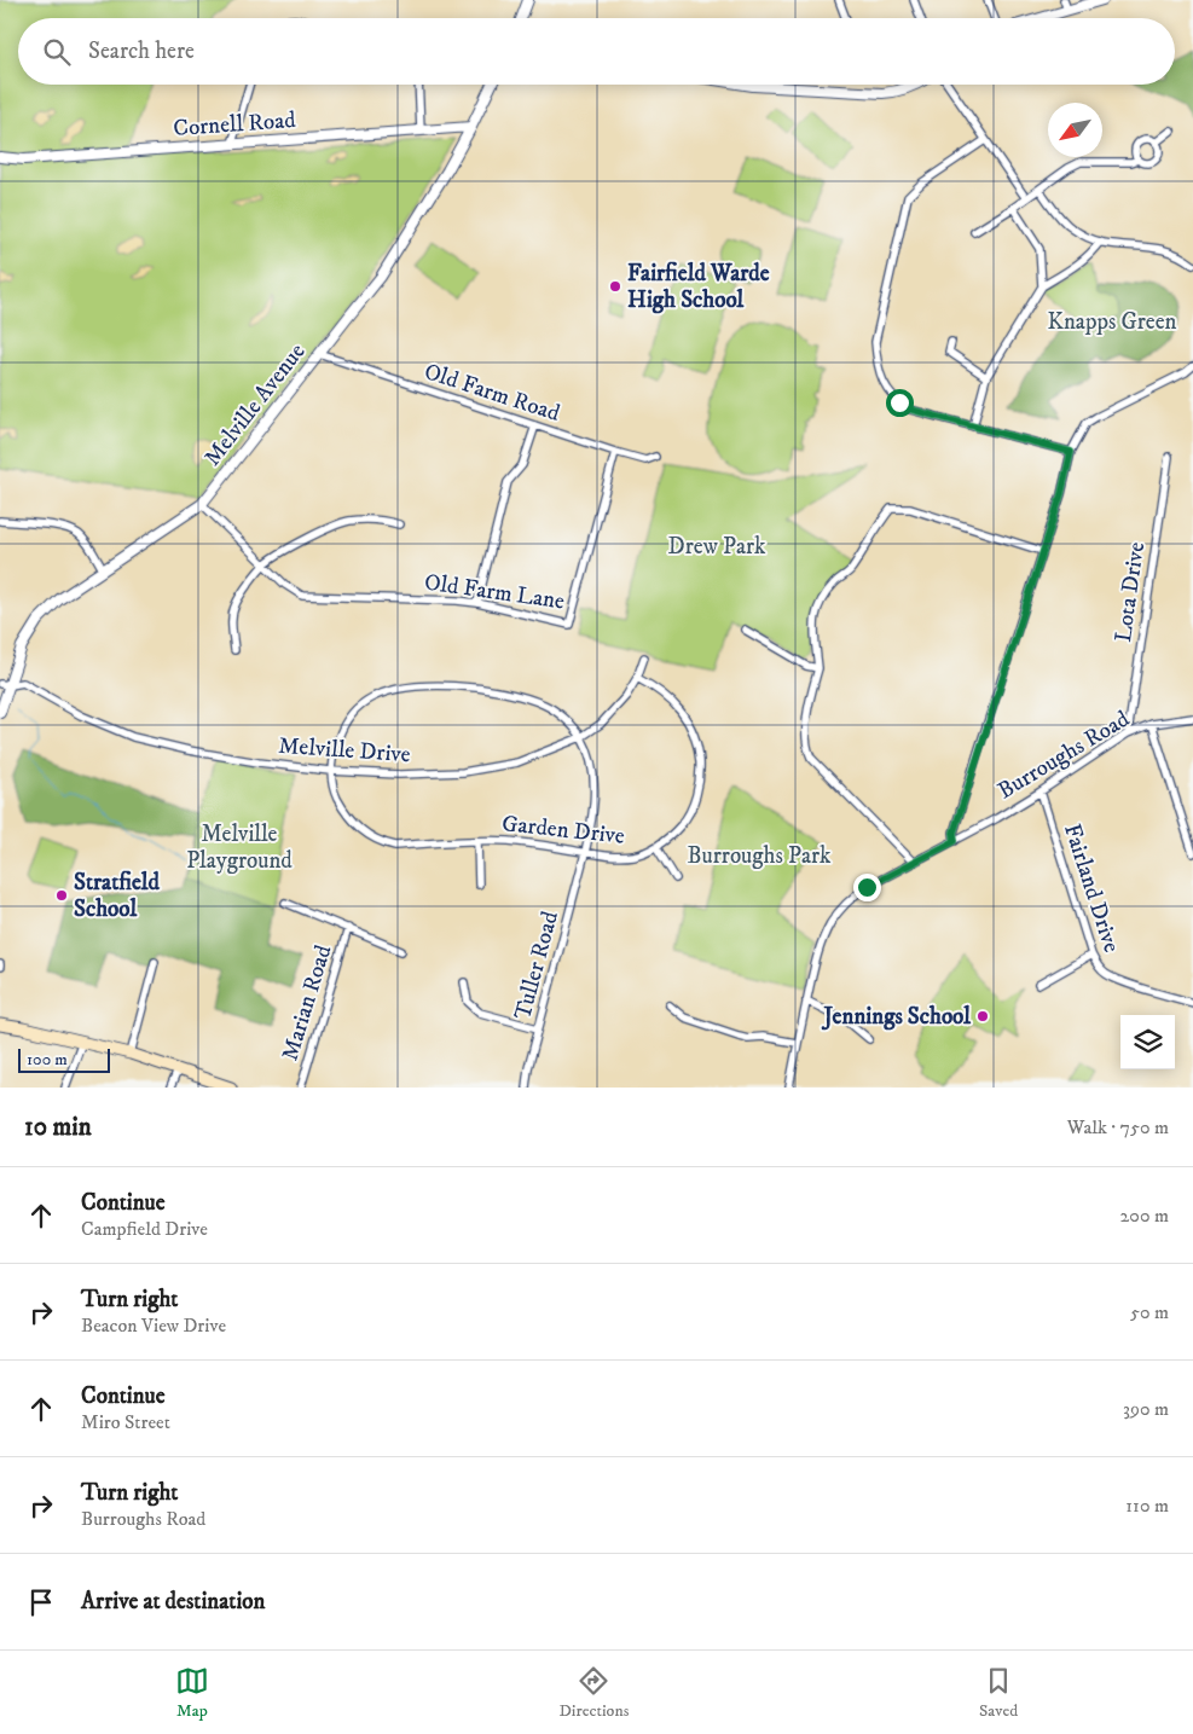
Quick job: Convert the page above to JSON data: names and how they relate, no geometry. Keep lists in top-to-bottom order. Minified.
{"streets":{"street":["Cornell Road","Old Farm Road","Melville Avenue","Old Farm Lane","Lota Drive","Melville Drive","Burroughs Road","Garden Drive","Fairland Drive","Tuller Road","Marian Road"]},"crossings":[["Cornell Road","Melville Avenue"],["Old Farm Road","Melville Avenue"],["Old Farm Road","Old Farm Lane"],["Melville Avenue","Old Farm Lane"],["Melville Avenue","Melville Drive"],["Lota Drive","Burroughs Road"],["Melville Drive","Garden Drive"],["Melville Drive","Tuller Road"],["Burroughs Road","Fairland Drive"],["Garden Drive","Tuller Road"]],"parks":["Knapps Green","Drew Park","Melville Playground","Burroughs Park"],"places":["Fairfield Warde High School","Stratfield School","Jennings School"],"scale_bar":"100 m","north":"bottom left","page":{"search":"Search here","scale":"100 m","heading":["10 min","Walk · 750 m"],"list":[["Continue","Campfield Drive","200 m"],["Turn right","Beacon View Drive","50 m"],["Continue","Miro Street","390 m"],["Turn right","Burroughs Road","110 m"],"Arrive at destination"],"nav":["Map","Directions","Saved"]}}
